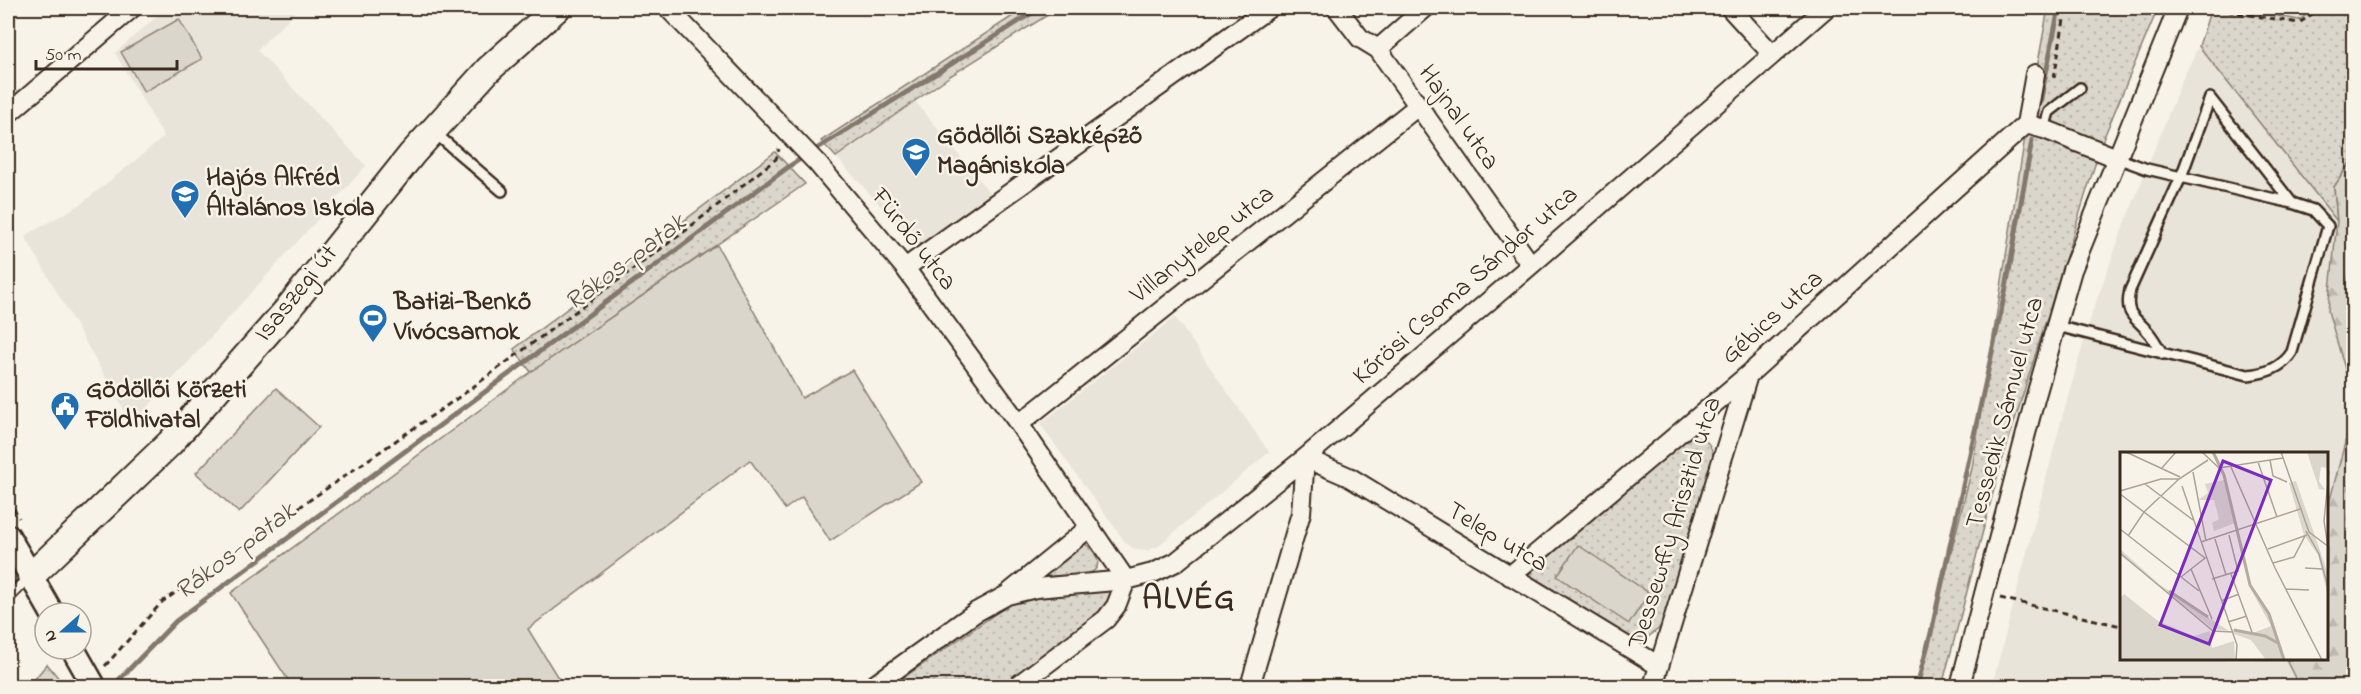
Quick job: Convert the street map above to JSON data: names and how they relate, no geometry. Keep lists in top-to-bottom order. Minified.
{"streets":{"main road":["Isaszegi út"],"street":["Hajnal utca","Fürdő utca","Villanytelep utca","Kőrösi Csoma Sándor utca","Gébics utca","Tessedik Sámuel utca","Dessewffy Arisztid utca","Telep utca"]},"crossings":[["Hajnal utca","Villanytelep utca"],["Hajnal utca","Kőrösi Csoma Sándor utca"],["Fürdő utca","Villanytelep utca"],["Fürdő utca","Kőrösi Csoma Sándor utca"],["Kőrösi Csoma Sándor utca","Telep utca"],["Gébics utca","Dessewffy Arisztid utca"],["Gébics utca","Telep utca"],["Dessewffy Arisztid utca","Telep utca"]],"districts":["ALVÉG"],"water":["Rákos-patak"],"places":{"school or university":["Gödöllői Szakképző Magániskola","Hajós Alfréd Általános Iskola"],"sports":["Batizi-Benkő Vívócsarnok"],"public building":["Gödöllői Körzeti Földhivatal"]},"scale_bar":"50 m","north":"left"}
